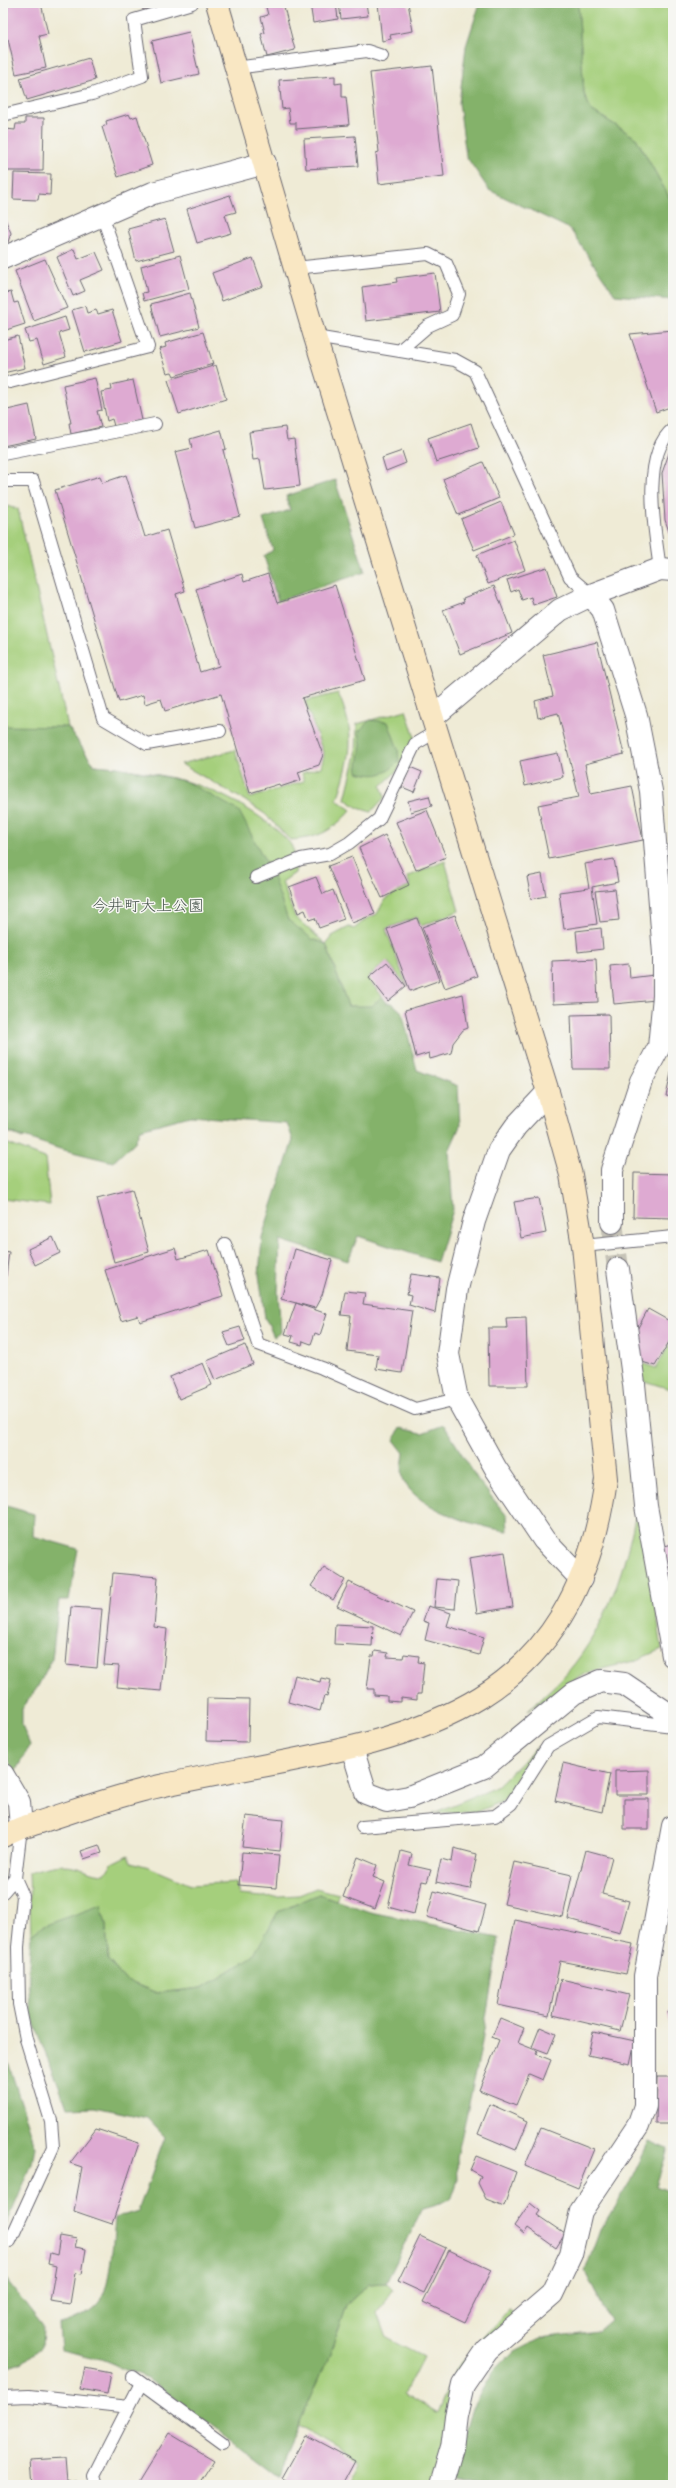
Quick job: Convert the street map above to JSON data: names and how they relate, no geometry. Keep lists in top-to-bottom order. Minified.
{"parks":["今井町大上公園"]}
